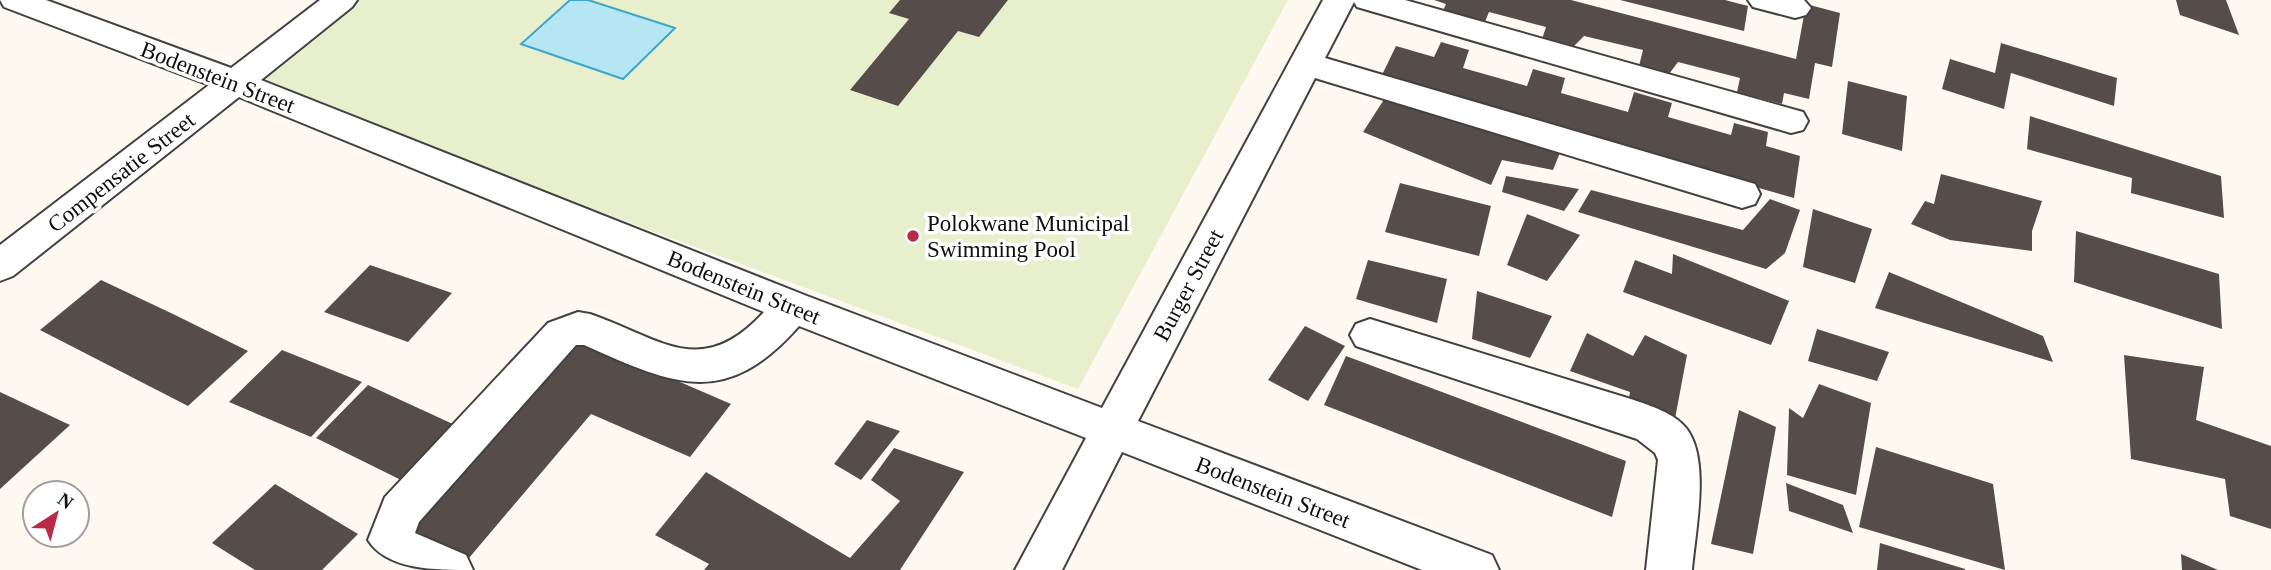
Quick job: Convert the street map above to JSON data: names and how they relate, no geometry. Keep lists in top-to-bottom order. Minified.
{"streets":{"street":["Bodenstein Street","Compensatie Street","Burger Street"]},"crossings":[["Bodenstein Street","Compensatie Street"],["Bodenstein Street","Burger Street"]],"places":["Polokwane Municipal Swimming Pool"],"north":"top right"}
